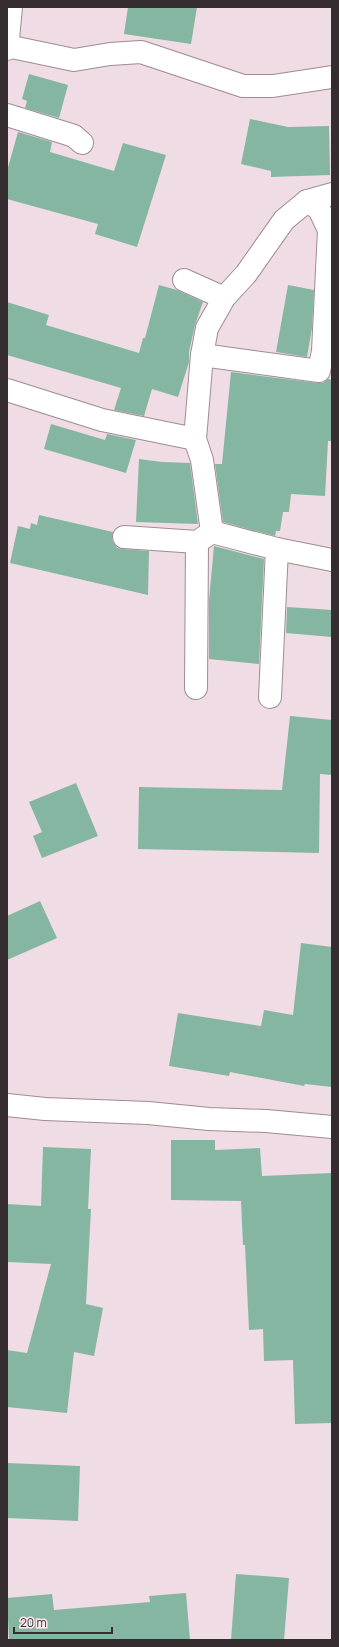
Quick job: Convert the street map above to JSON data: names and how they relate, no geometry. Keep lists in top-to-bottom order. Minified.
{"scale_bar":"20 m"}
